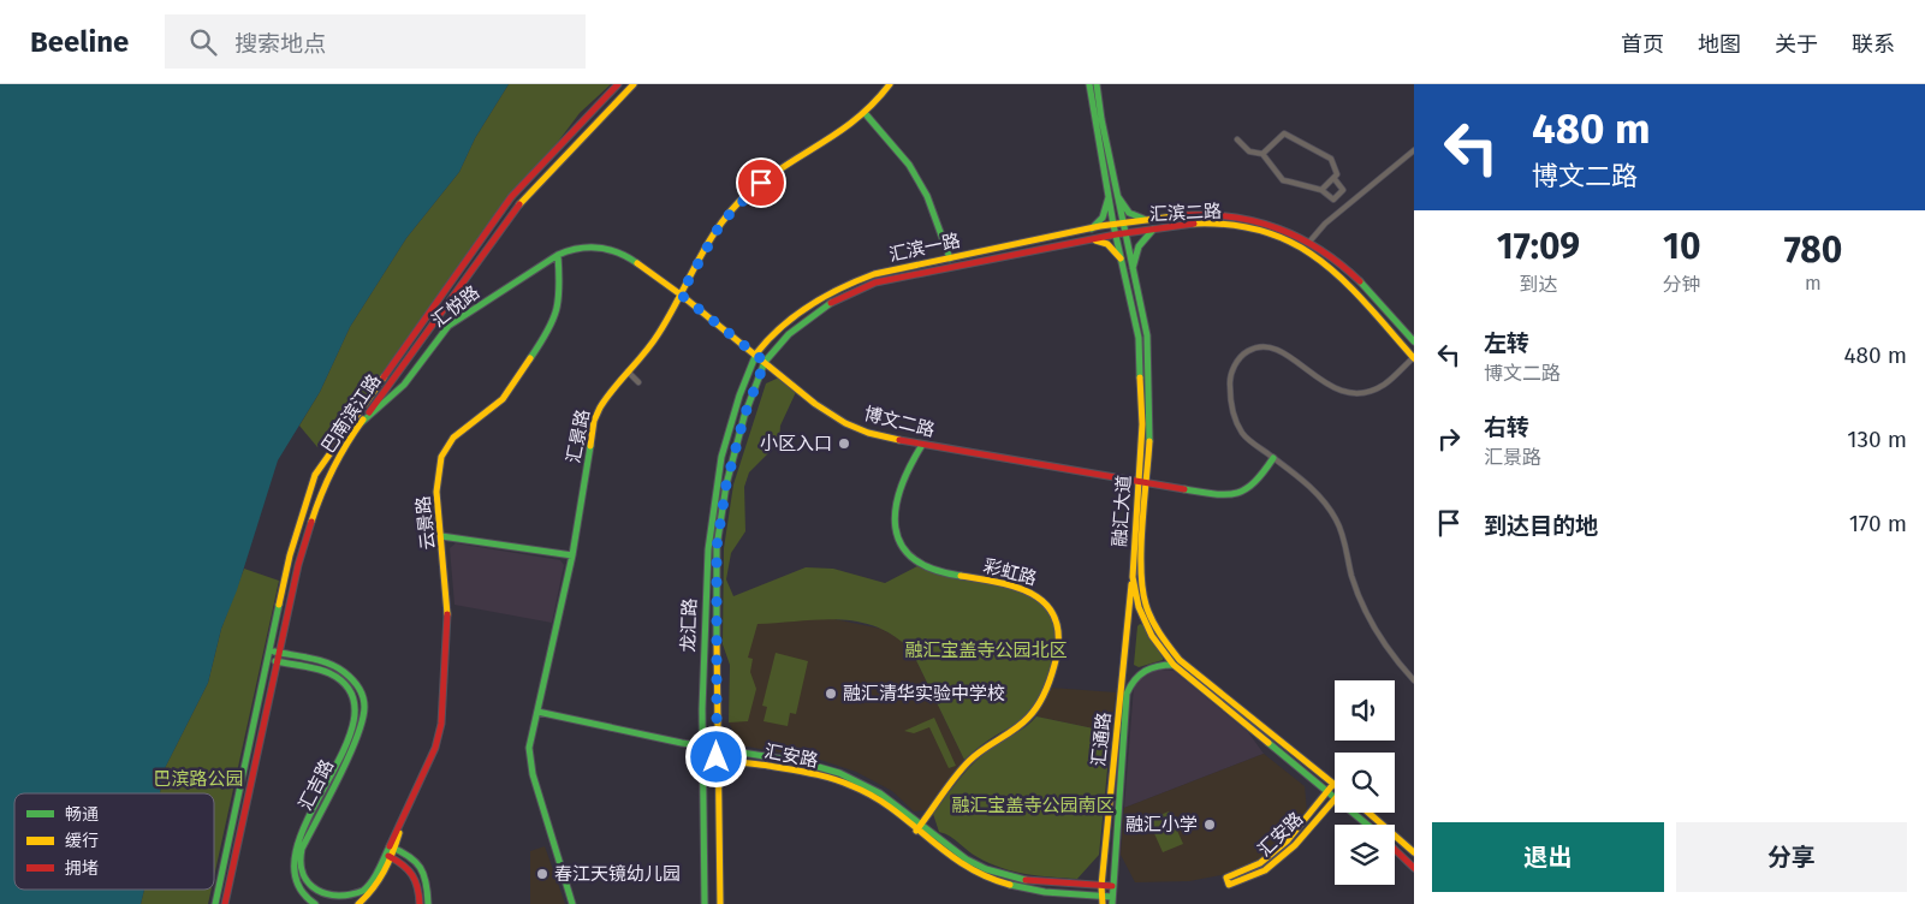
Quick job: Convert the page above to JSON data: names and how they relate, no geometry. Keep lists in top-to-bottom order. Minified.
{"streets":{"main road":["汇滨二路","汇滨一路","汇悦路","巴南滨江路","博文二路","汇景路","融汇大道","云景路","彩虹路","龙汇路","汇通路","汇安路","汇吉路"]},"crossings":[["汇滨二路","汇滨一路"],["汇滨二路","融汇大道"],["汇滨一路","博文二路"],["汇滨一路","融汇大道"],["汇滨一路","龙汇路"],["汇悦路","巴南滨江路"],["汇悦路","博文二路"],["汇悦路","云景路"],["巴南滨江路","汇吉路"],["博文二路","汇景路"],["博文二路","融汇大道"],["博文二路","云景路"],["博文二路","彩虹路"],["博文二路","龙汇路"],["融汇大道","汇通路"],["融汇大道","汇安路"],["云景路","汇吉路"],["彩虹路","汇安路"],["龙汇路","汇安路"],["汇通路","汇安路"]],"parks":["融汇宝盖寺公园北区","巴滨路公园","融汇宝盖寺公园南区"],"places":["小区入口","融汇清华实验中学校","融汇小学","春江天镜幼儿园"],"legend":["畅通","缓行","拥堵"],"page":{"header":"Beeline","search":"搜索地点","nav":["首页","地图","关于","联系"],"turn":["480 m","博文二路"],"eta":["17:09","到达","10","分钟","780","m"],"list":[{"name":"左转","note":"博文二路","value":"480 m"},{"name":"右转","note":"汇景路","value":"130 m"},{"name":"到达目的地","value":"170 m"}],"buttons":["退出","分享"]}}
